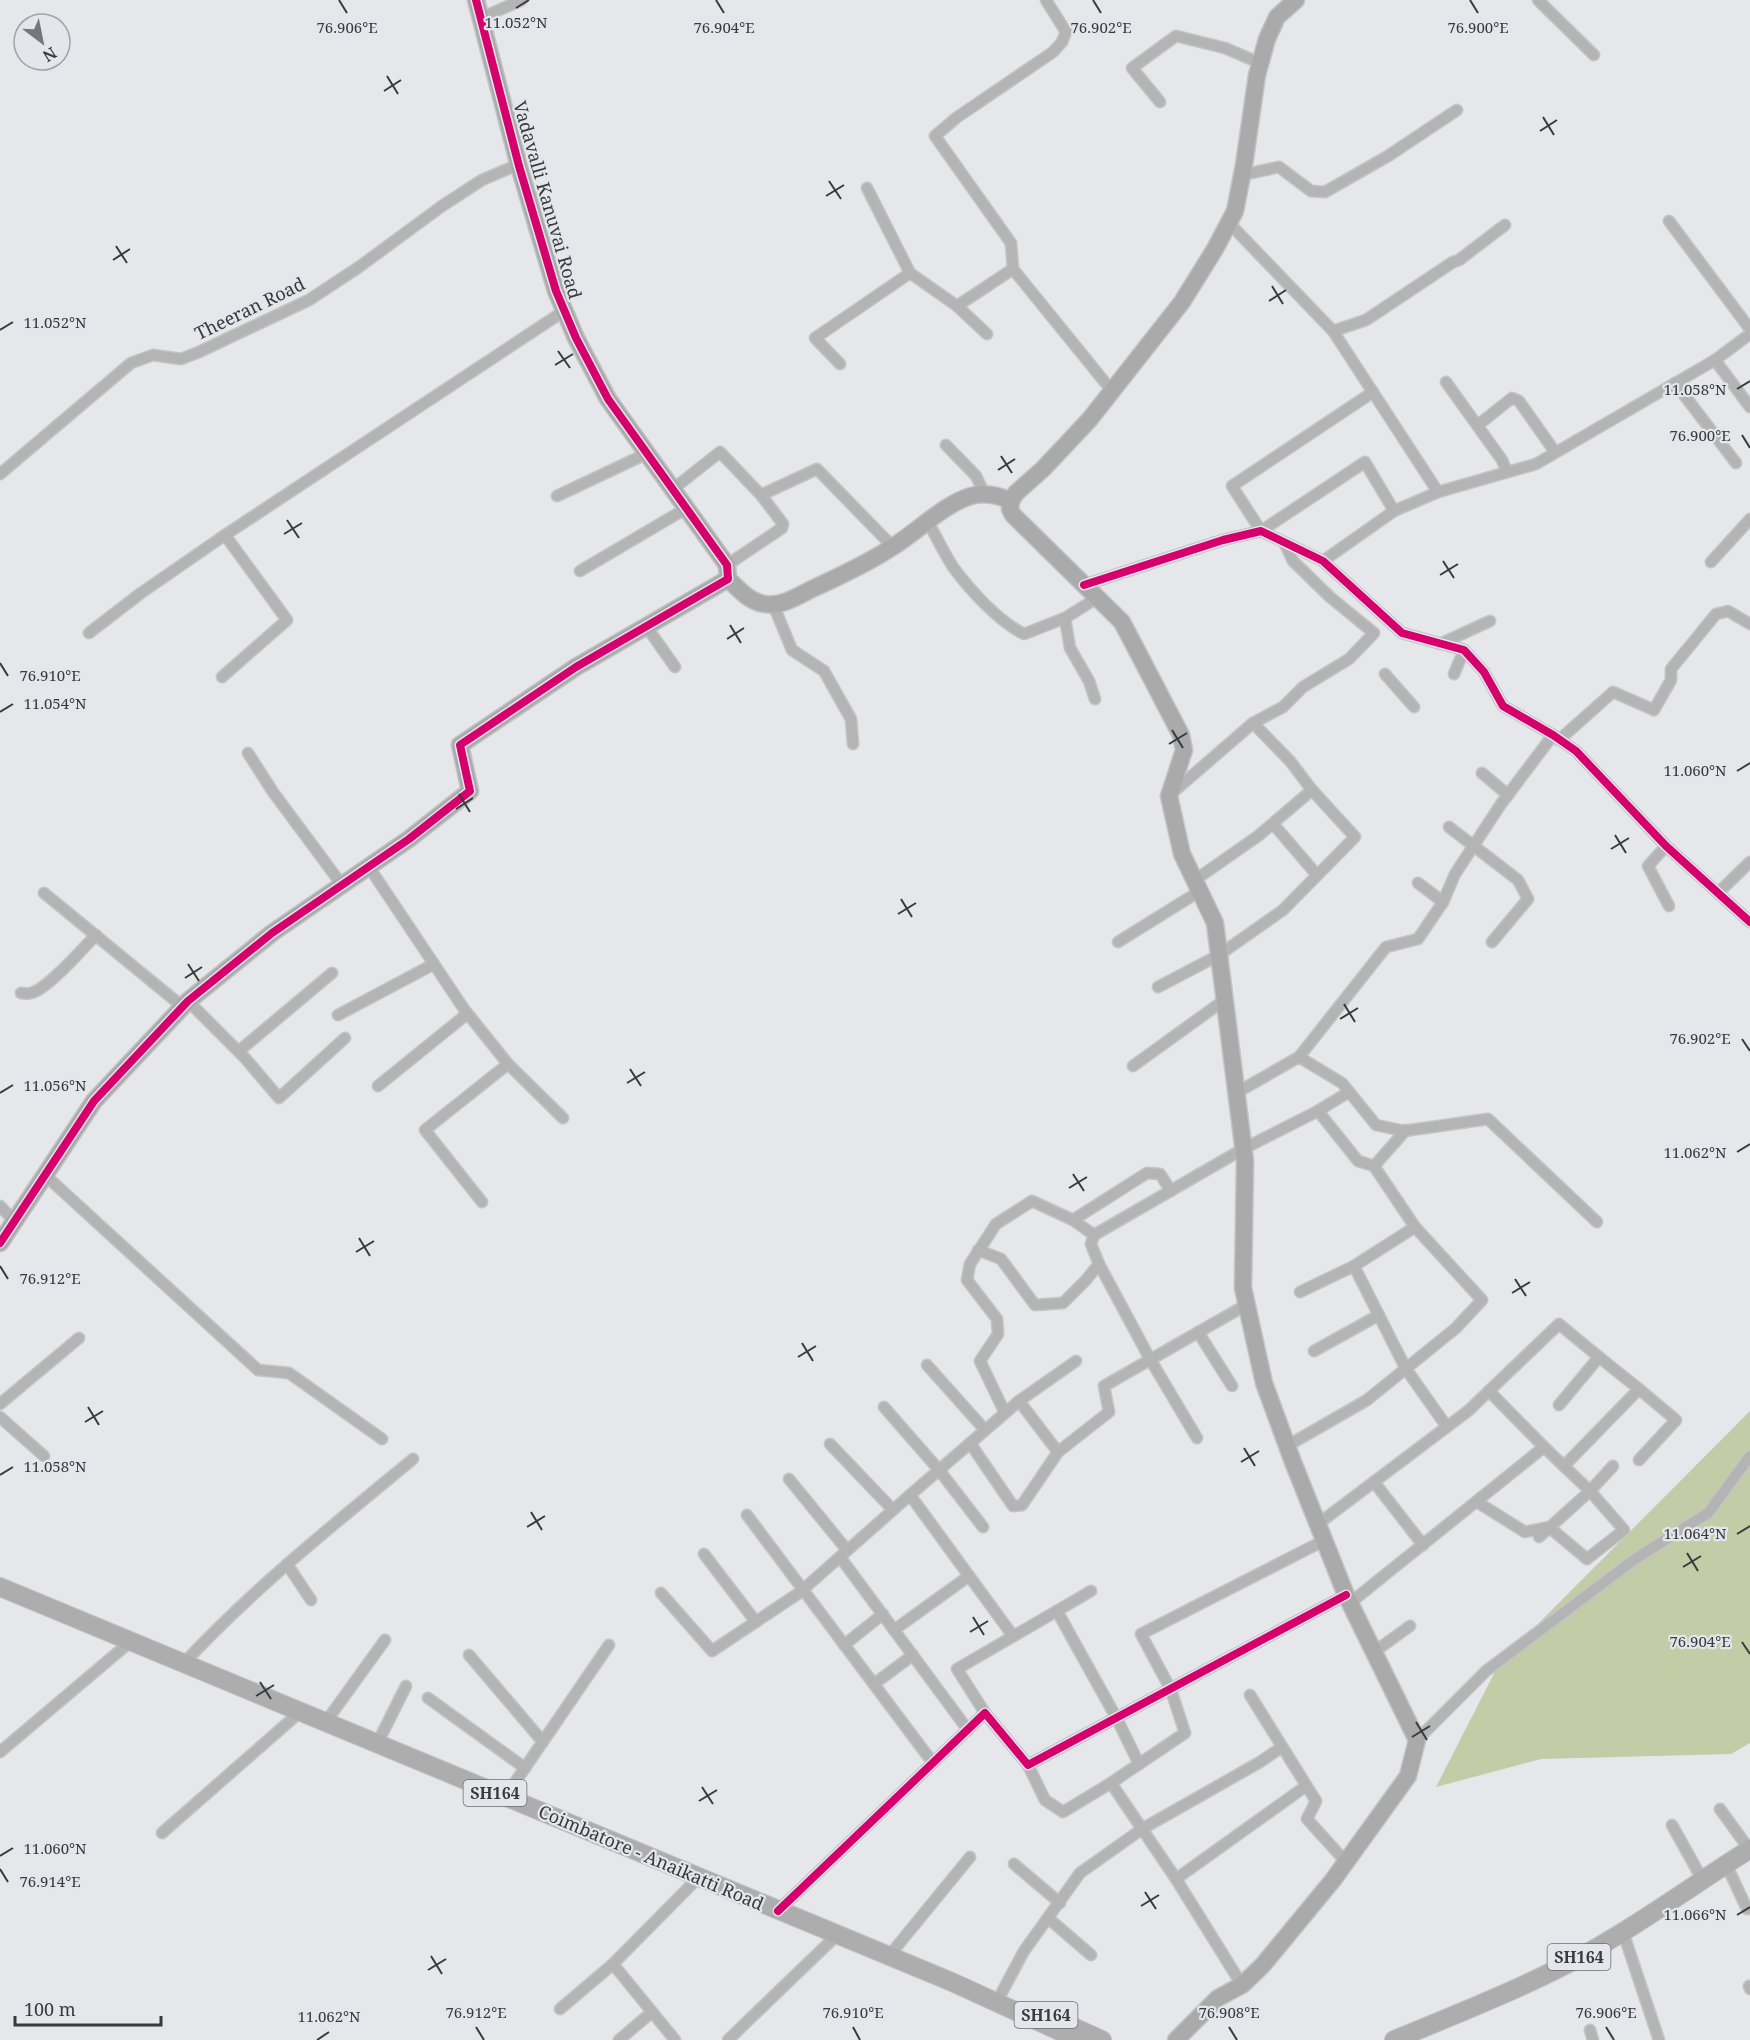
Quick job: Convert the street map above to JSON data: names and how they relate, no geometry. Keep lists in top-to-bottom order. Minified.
{"streets":{"main road":["Vadavalli Kanuvai Road","SH164","Coimbatore - Anaikatti Road"],"street":["Theeran Road"]},"crossings":[["Vadavalli Kanuvai Road","Theeran Road"]],"scale_bar":"100 m","north":"bottom right","coordinates":["11.052°N","76.906°E","76.904°E","76.902°E","76.900°E","11.058°N","76.910°E","11.054°N","11.060°N","11.056°N","11.062°N","76.912°E","11.064°N","76.914°E","11.066°N","76.908°E"]}
